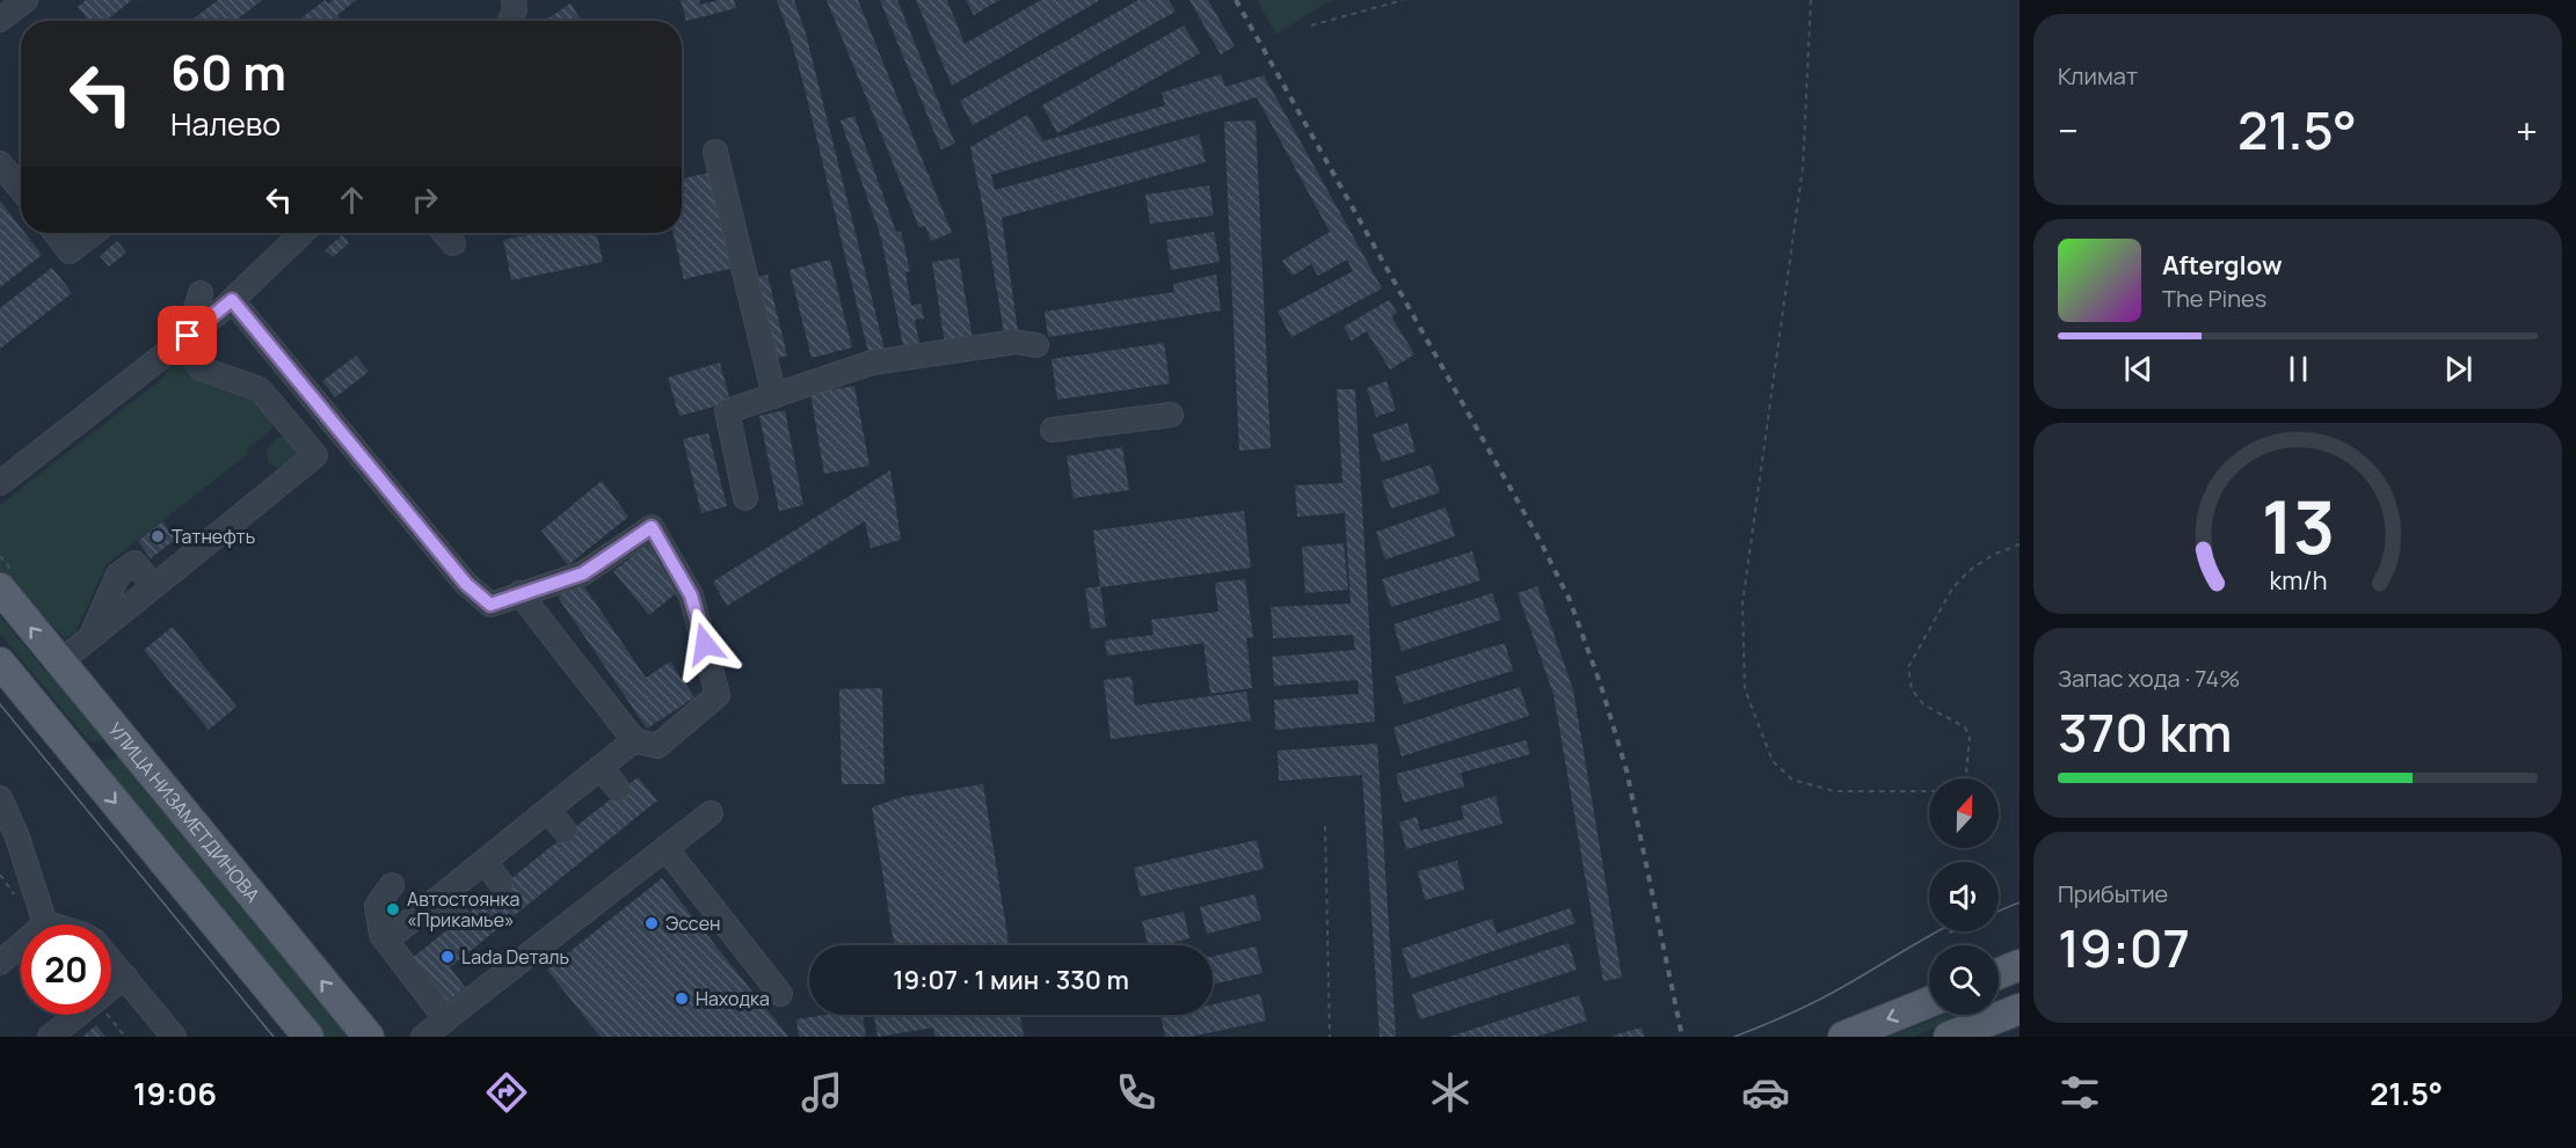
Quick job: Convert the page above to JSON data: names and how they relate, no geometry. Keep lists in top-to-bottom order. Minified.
{"streets":{"main road":["УЛИЦА НИЗАМЕТДИНОВА"]},"places":["Татнефть","Автостоянка «Прикамье»","Эссен","Lada Dеталь","Находка"],"north":"top","page":{"tile":["Климат",["Запас хода · 74%","370 km"],["Прибытие","19:07"]],"turn":["60 m","Налево"],"heat":["−","21.5°","+"],"song":["Afterglow","The Pines"],"limit":"20","trip":"19:07 · 1 мин · 330 m","tabs":["19:06","21.5°"],"gauge":["13","km/h"]}}
